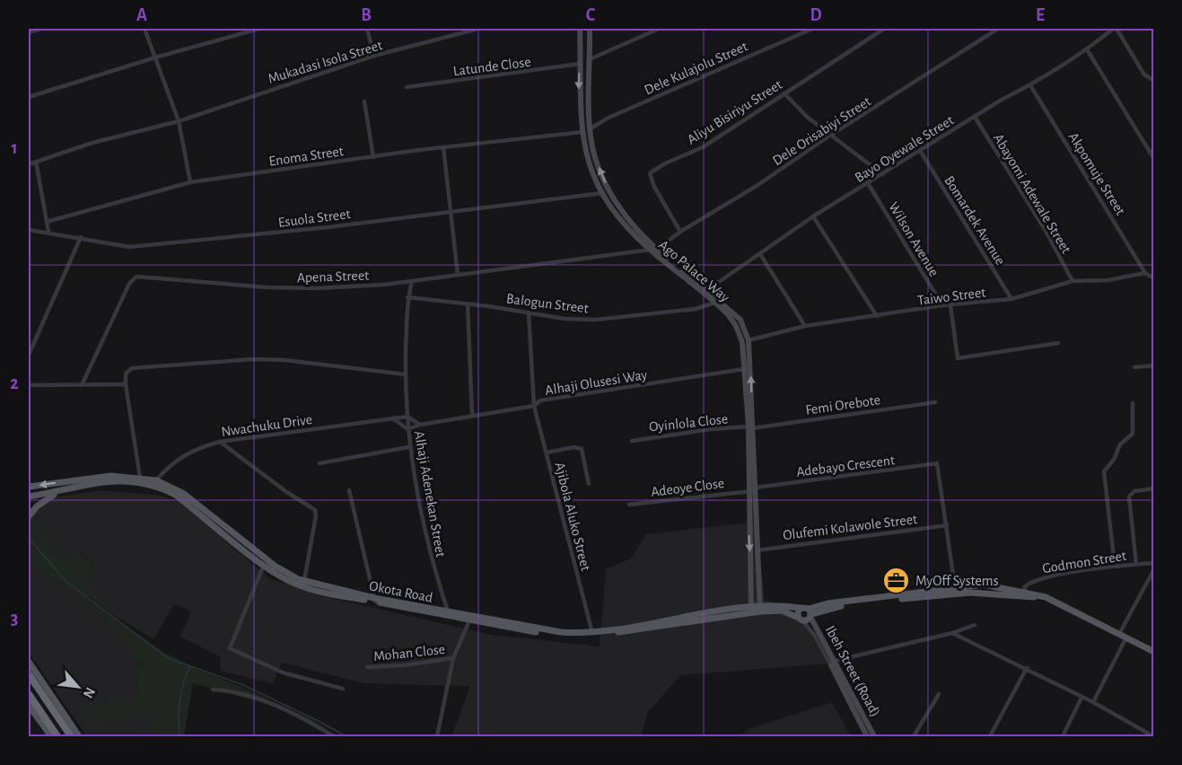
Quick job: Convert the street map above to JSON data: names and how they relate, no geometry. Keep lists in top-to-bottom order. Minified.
{"streets":{"main road":["Ago Palace Way","Okota Road","Ibeh Street (Road)"],"street":["Mukadasi Isola Street","Latunde Close","Dele Kulajolu Street","Aliyu Bisiriyu Street","Dele Orisabiyi Street","Bayo Oyewale Street","Enoma Street","Akpomuje Street","Abayomi Adewale Street","Esuola Street","Bomardek Avenue","Wilson Avenue","Apena Street","Taiwo Street","Balogun Street","Alhaji Olusesi Way","Femi Orebote","Oyinlola Close","Nwachuku Drive","Adebayo Crescent","Adeoye Close","Alhaji Adenekan Street","Ajibola Aluko Street","Olufemi Kolawole Street","Godmon Street","Mohan Close"]},"crossings":[["Latunde Close","Ago Palace Way"],["Dele Kulajolu Street","Ago Palace Way"],["Aliyu Bisiriyu Street","Dele Orisabiyi Street"],["Dele Orisabiyi Street","Ago Palace Way"],["Dele Orisabiyi Street","Apena Street"],["Bayo Oyewale Street","Akpomuje Street"],["Bayo Oyewale Street","Abayomi Adewale Street"],["Bayo Oyewale Street","Bomardek Avenue"],["Bayo Oyewale Street","Wilson Avenue"],["Bayo Oyewale Street","Ago Palace Way"],["Enoma Street","Ago Palace Way"],["Akpomuje Street","Taiwo Street"],["Abayomi Adewale Street","Taiwo Street"],["Esuola Street","Ago Palace Way"],["Bomardek Avenue","Taiwo Street"],["Wilson Avenue","Taiwo Street"],["Ago Palace Way","Apena Street"],["Ago Palace Way","Taiwo Street"],["Ago Palace Way","Balogun Street"],["Ago Palace Way","Alhaji Olusesi Way"],["Ago Palace Way","Femi Orebote"],["Ago Palace Way","Oyinlola Close"],["Ago Palace Way","Adebayo Crescent"],["Ago Palace Way","Adeoye Close"],["Ago Palace Way","Olufemi Kolawole Street"],["Ago Palace Way","Okota Road"],["Apena Street","Alhaji Adenekan Street"],["Balogun Street","Alhaji Adenekan Street"],["Balogun Street","Ajibola Aluko Street"],["Alhaji Olusesi Way","Alhaji Adenekan Street"],["Alhaji Olusesi Way","Ajibola Aluko Street"],["Femi Orebote","Oyinlola Close"],["Nwachuku Drive","Alhaji Adenekan Street"],["Nwachuku Drive","Okota Road"],["Adebayo Crescent","Adeoye Close"],["Adebayo Crescent","Olufemi Kolawole Street"],["Alhaji Adenekan Street","Okota Road"],["Ajibola Aluko Street","Okota Road"],["Okota Road","Ibeh Street (Road)"]],"places":{"office":["MyOff Systems"]},"north":"bottom right","grid":{"columns":["A","B","C","D","E"],"rows":["1","2","3"]}}
